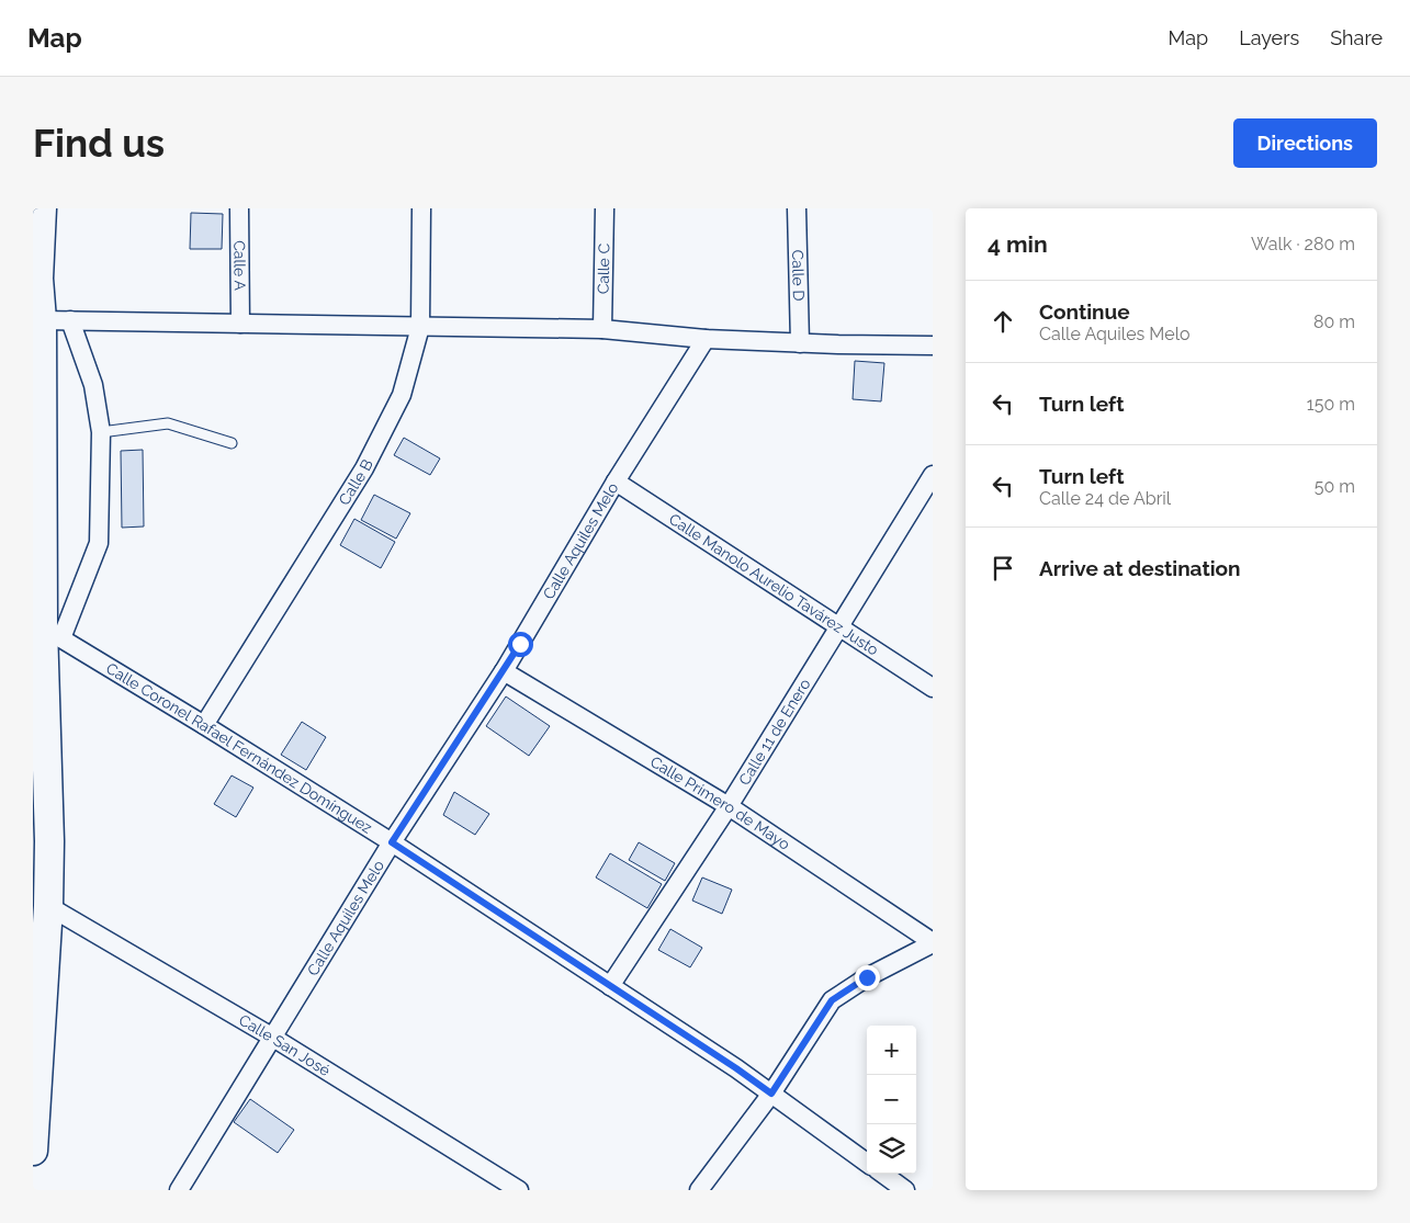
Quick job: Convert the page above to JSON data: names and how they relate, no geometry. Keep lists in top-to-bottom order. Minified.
{"streets":{"street":["Calle A","Calle C","Calle D","Calle B","Calle Aquiles Melo","Calle Manolo Aurelio Tavárez Justo","Calle 11 de Enero","Calle Coronel Rafael Fernández Domínguez","Calle Primero de Mayo","Calle San José"]},"crossings":[["Calle B","Calle Coronel Rafael Fernández Domínguez"],["Calle Aquiles Melo","Calle Manolo Aurelio Tavárez Justo"],["Calle Aquiles Melo","Calle Coronel Rafael Fernández Domínguez"],["Calle Aquiles Melo","Calle Primero de Mayo"],["Calle Aquiles Melo","Calle San José"],["Calle Manolo Aurelio Tavárez Justo","Calle 11 de Enero"],["Calle 11 de Enero","Calle Coronel Rafael Fernández Domínguez"],["Calle 11 de Enero","Calle Primero de Mayo"]],"page":{"header":"Map","nav":["Map","Layers","Share"],"buttons":"Directions","title":"Find us","heading":["4 min","Walk · 280 m"],"list":[["Continue","Calle Aquiles Melo","80 m"],["Turn left","150 m"],["Turn left","Calle 24 de Abril","50 m"],"Arrive at destination"],"map_buttons":["+","−"]}}
